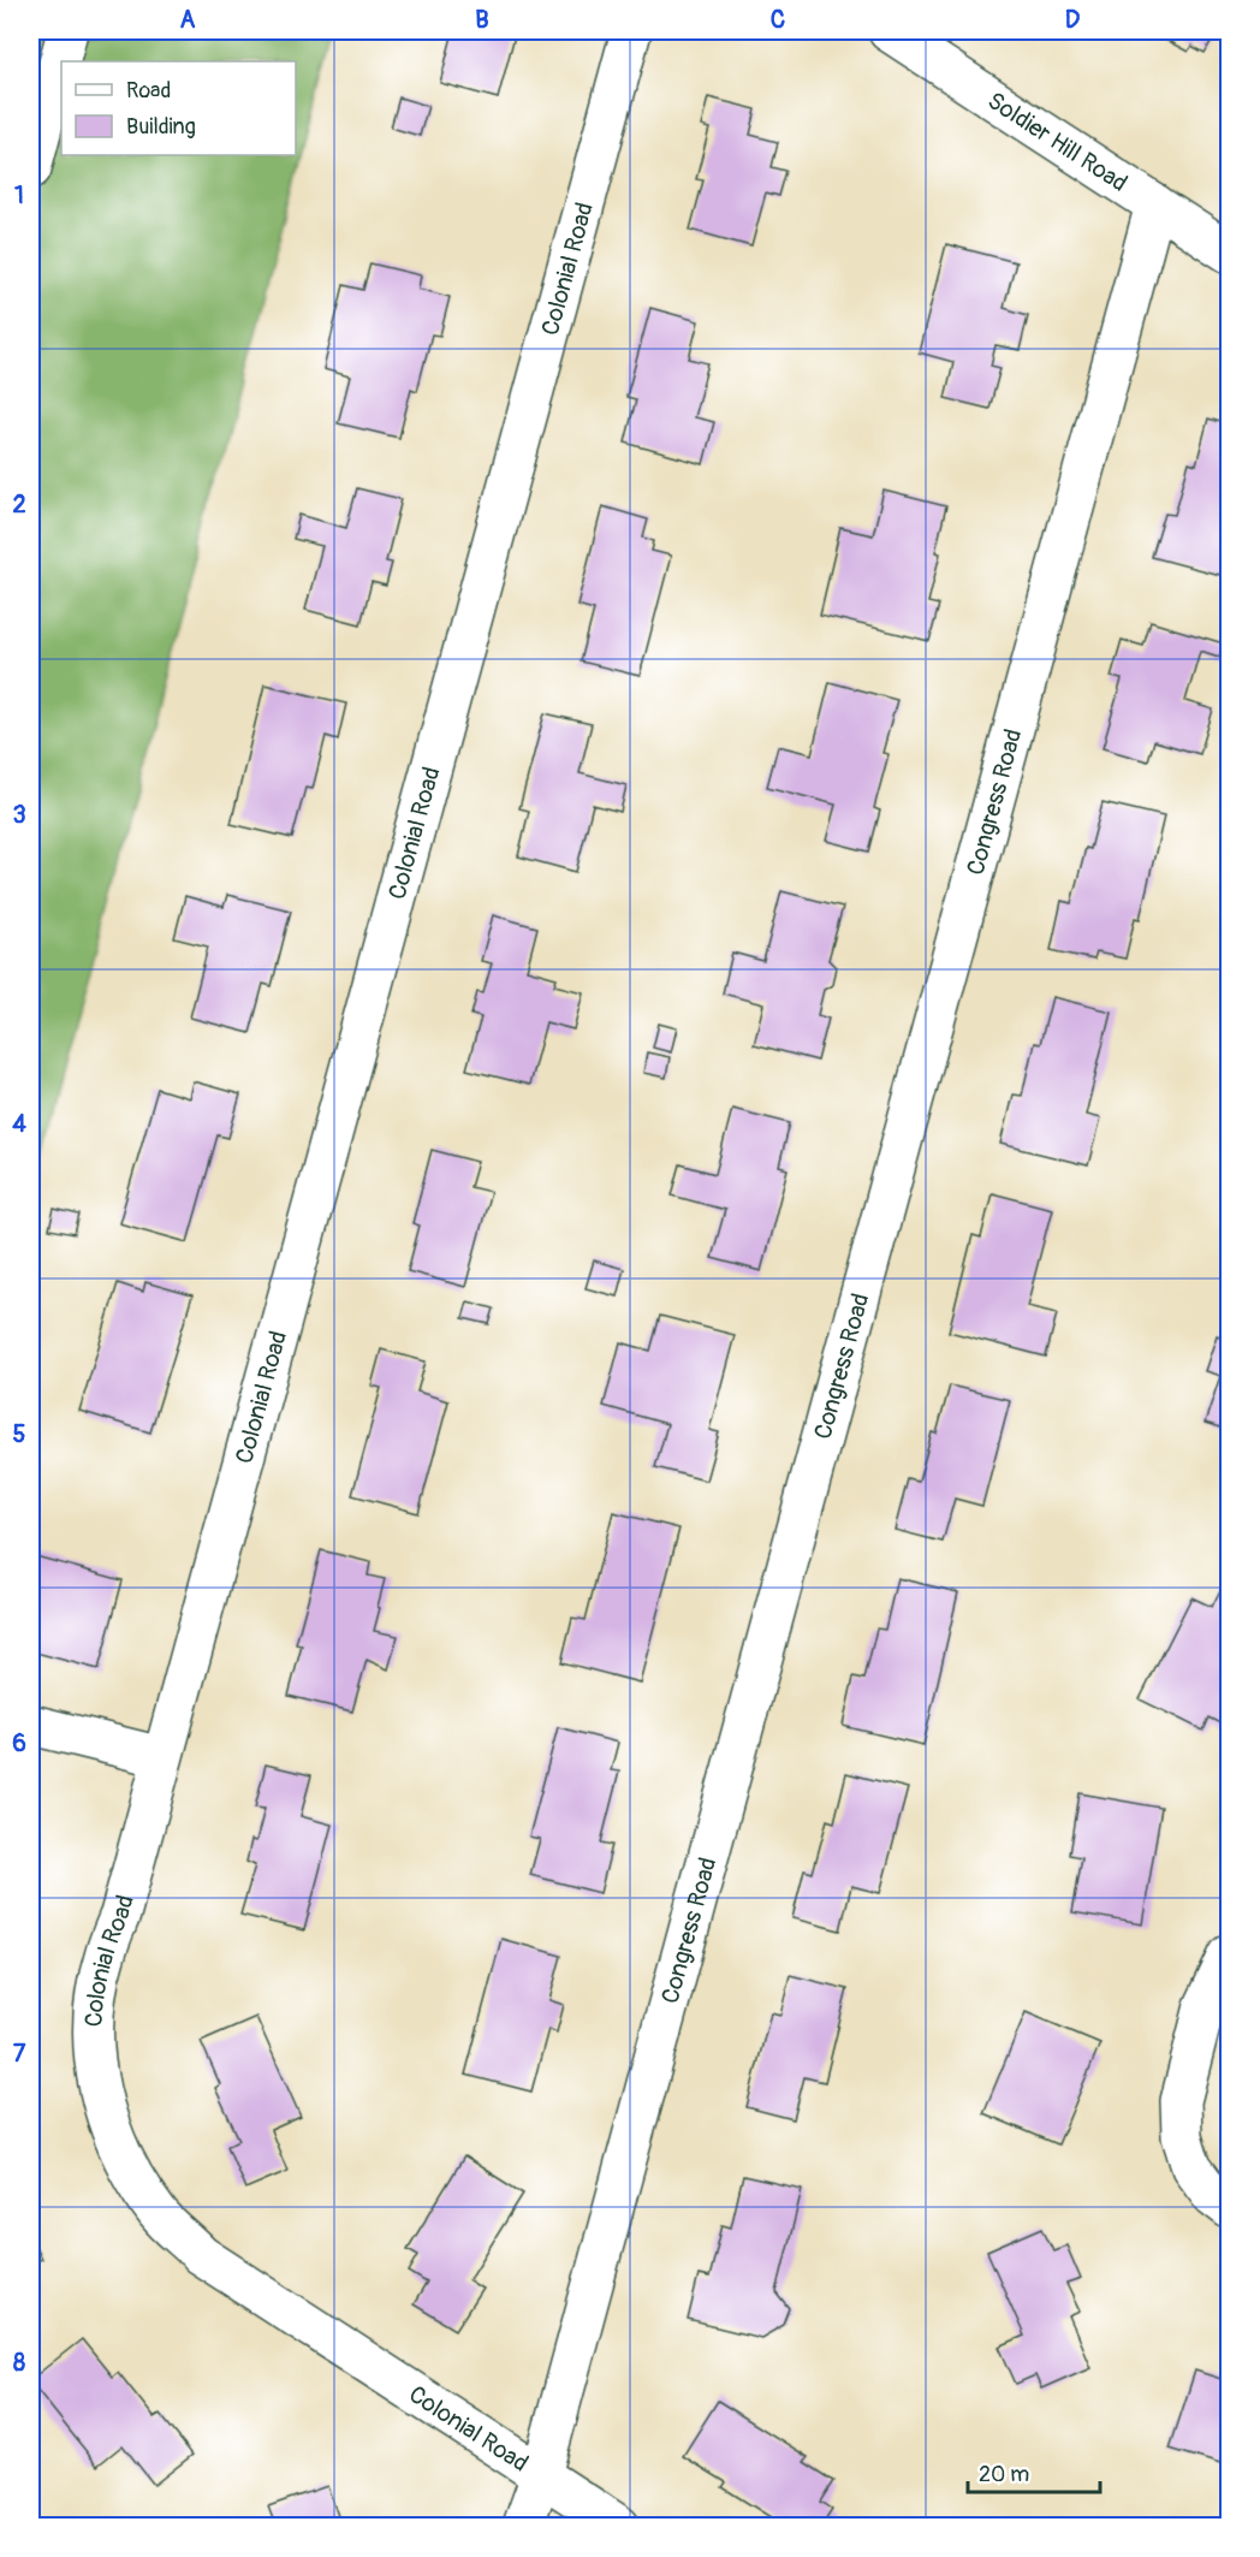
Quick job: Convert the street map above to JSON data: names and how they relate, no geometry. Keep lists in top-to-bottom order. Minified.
{"streets":{"street":["Soldier Hill Road","Colonial Road","Congress Road"]},"crossings":[["Soldier Hill Road","Congress Road"],["Colonial Road","Congress Road"]],"legend":["Road","Building"],"scale_bar":"20 m","grid":{"columns":["A","B","C","D"],"rows":["1","2","3","4","5","6","7","8"]}}
